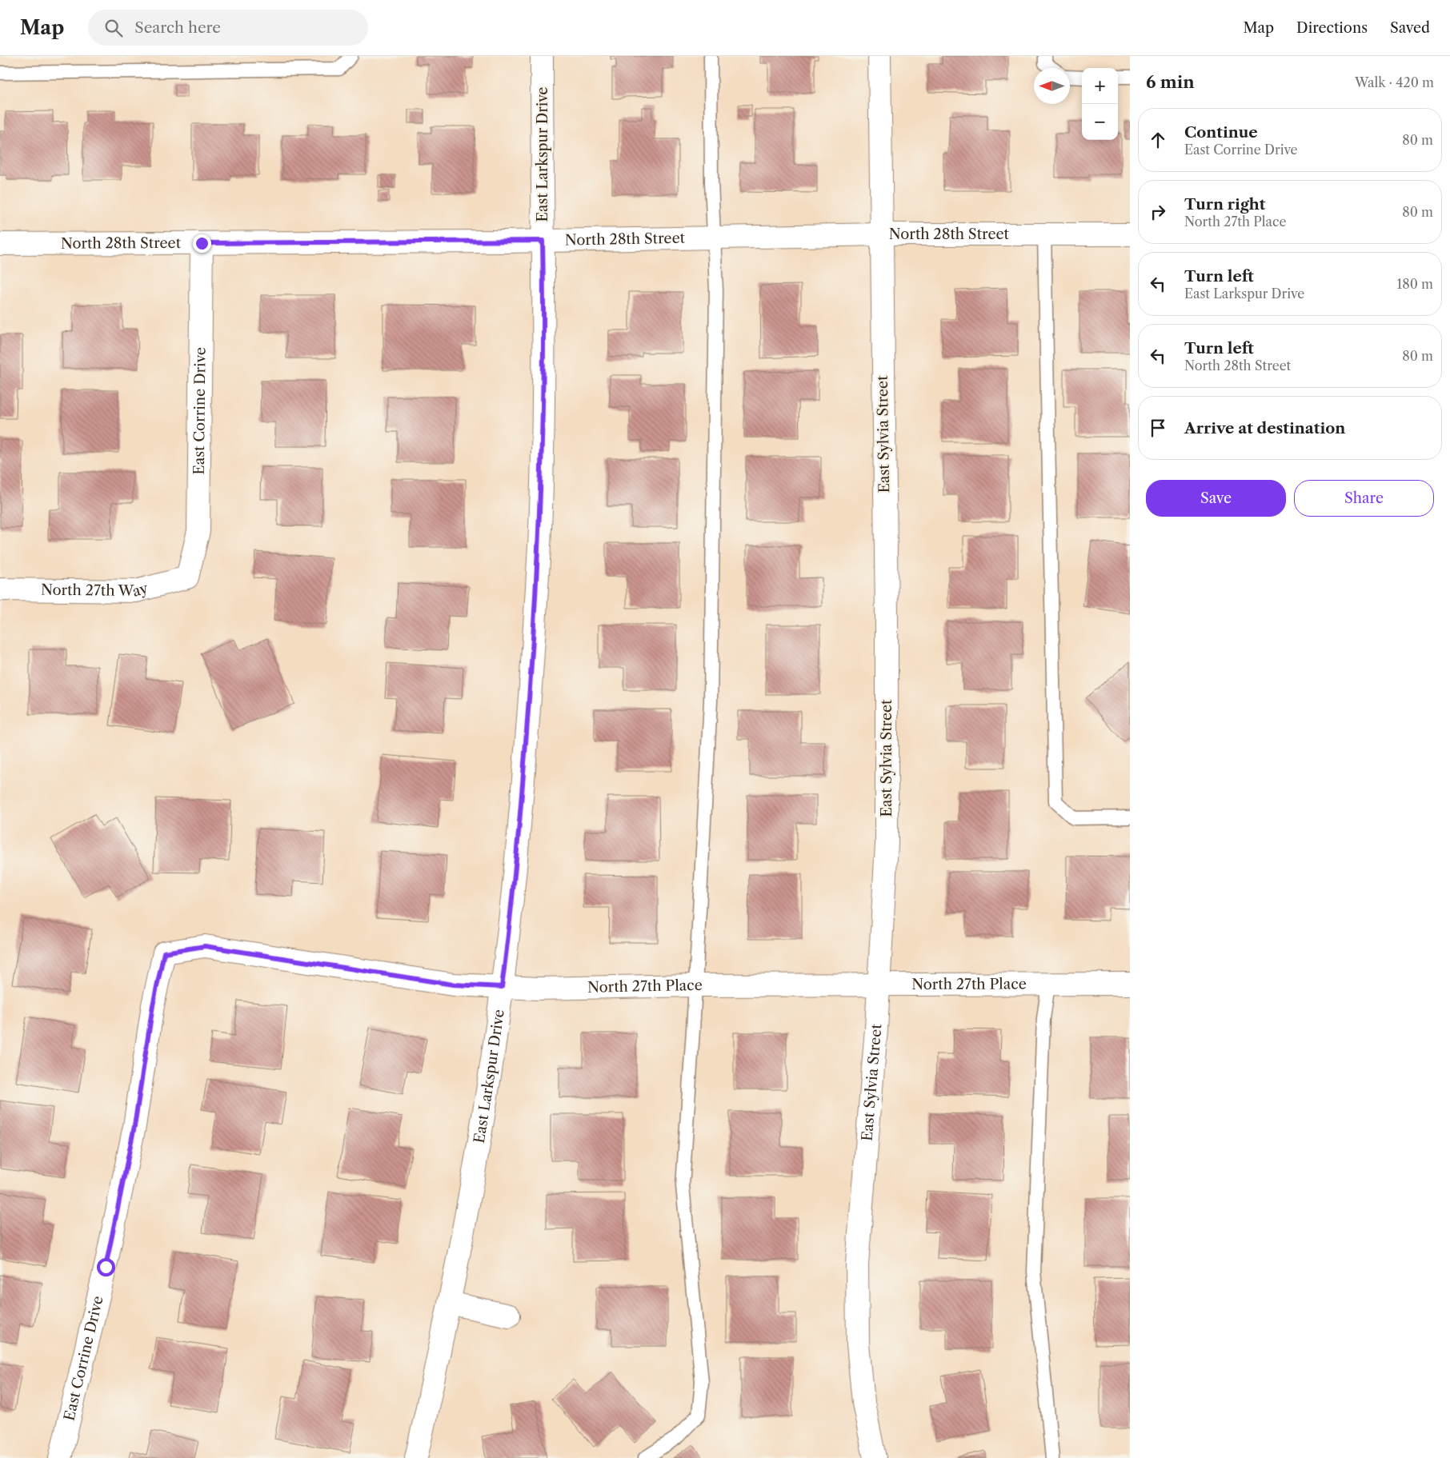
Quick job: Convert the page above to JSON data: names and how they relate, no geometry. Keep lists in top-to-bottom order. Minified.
{"streets":{"street":["East Larkspur Drive","North 28th Street","East Corrine Drive","East Sylvia Street","North 27th Way","North 27th Place"]},"crossings":[["East Larkspur Drive","North 28th Street"],["East Larkspur Drive","North 27th Place"],["North 28th Street","East Corrine Drive"],["North 28th Street","East Sylvia Street"],["East Corrine Drive","North 27th Way"],["East Corrine Drive","North 27th Place"],["East Sylvia Street","North 27th Place"]],"north":"left","page":{"header":"Map","search":"Search here","nav":["Map","Directions","Saved"],"heading":["6 min","Walk · 420 m"],"map_buttons":["+","−"],"list":[["Continue","East Corrine Drive","80 m"],["Turn right","North 27th Place","80 m"],["Turn left","East Larkspur Drive","180 m"],["Turn left","North 28th Street","80 m"],"Arrive at destination"],"buttons":["Save","Share"]}}
